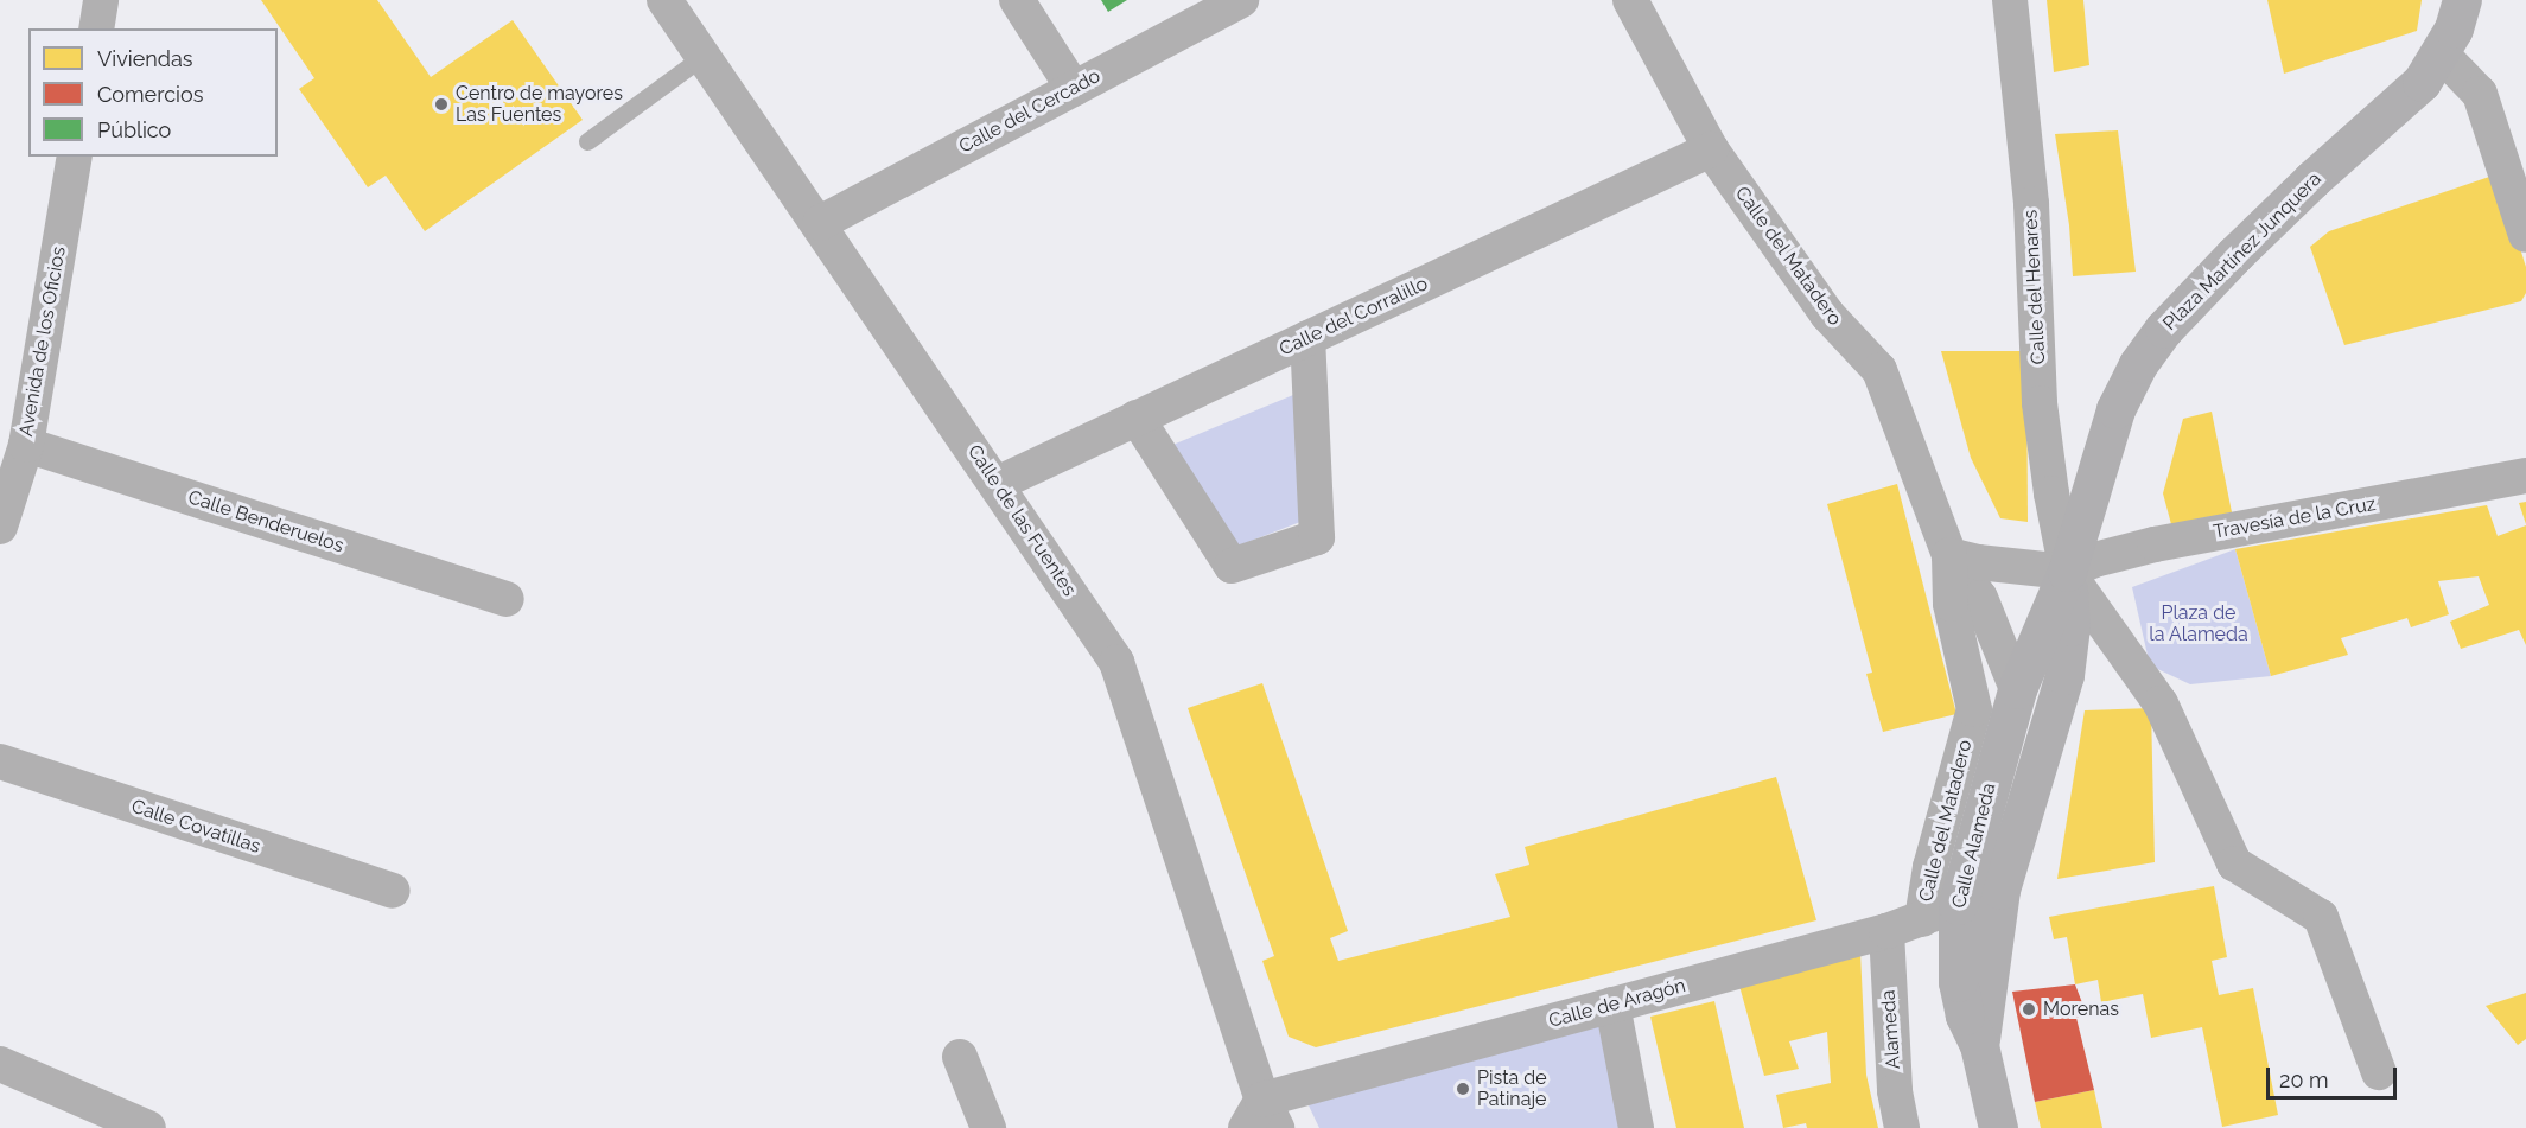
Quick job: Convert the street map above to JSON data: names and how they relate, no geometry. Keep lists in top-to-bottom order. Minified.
{"streets":{"main road":["Plaza Martínez Junquera","Calle Alameda"],"street":["Calle del Cercado","Calle del Matadero","Calle del Henares","Calle del Corralillo","Avenida de los Oficios","Travesía de la Cruz","Calle de las Fuentes","Calle Benderuelos","Calle Covatillas","Calle de Aragón","Alameda"]},"crossings":[["Calle del Cercado","Calle de las Fuentes"],["Plaza Martínez Junquera","Calle del Henares"],["Plaza Martínez Junquera","Travesía de la Cruz"],["Plaza Martínez Junquera","Calle Alameda"],["Calle del Matadero","Calle del Corralillo"],["Calle del Matadero","Calle Alameda"],["Calle del Matadero","Calle de Aragón"],["Calle del Henares","Travesía de la Cruz"],["Calle del Henares","Calle Alameda"],["Calle del Corralillo","Calle de las Fuentes"],["Avenida de los Oficios","Calle Benderuelos"],["Travesía de la Cruz","Calle Alameda"],["Calle de las Fuentes","Calle de Aragón"],["Calle Alameda","Calle de Aragón"],["Calle de Aragón","Alameda"]],"parks":["Plaza de la Alameda"],"places":["Centro de mayores Las Fuentes","Morenas","Pista de Patinaje"],"legend":["Viviendas","Comercios","Público"],"scale_bar":"20 m"}
